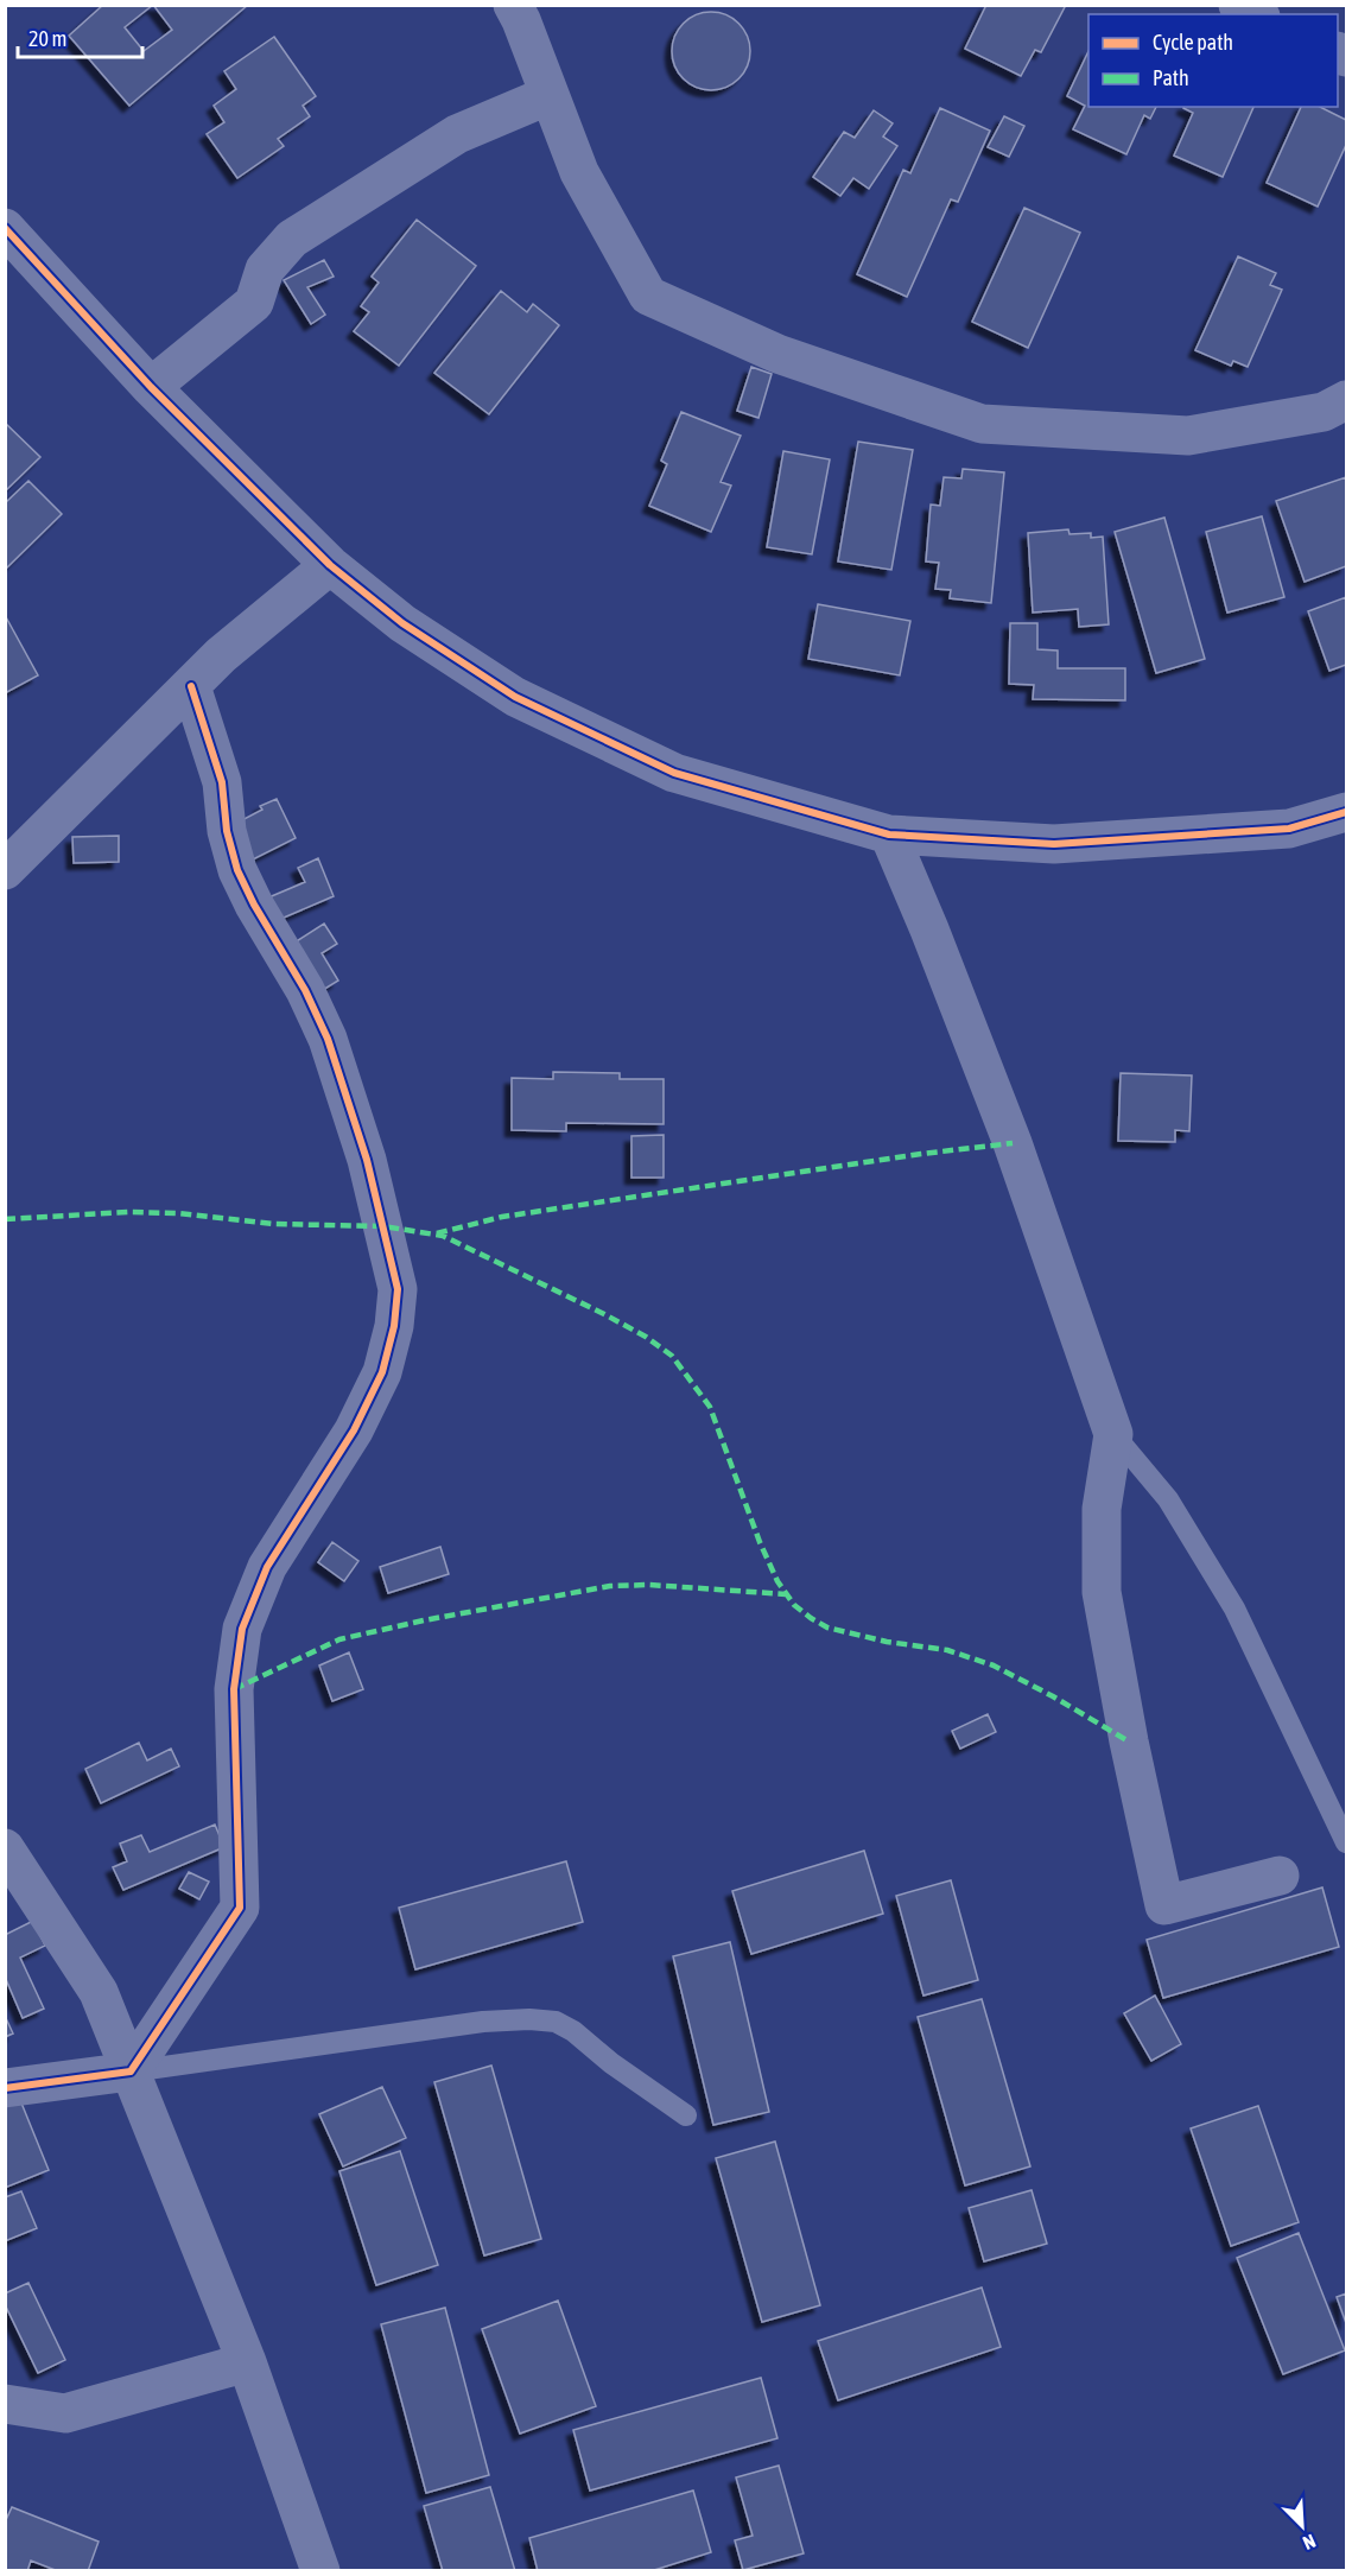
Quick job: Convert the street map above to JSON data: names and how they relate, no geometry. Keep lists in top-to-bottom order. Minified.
{"legend":["Cycle path","Path"],"scale_bar":"20 m","north":"bottom right"}
